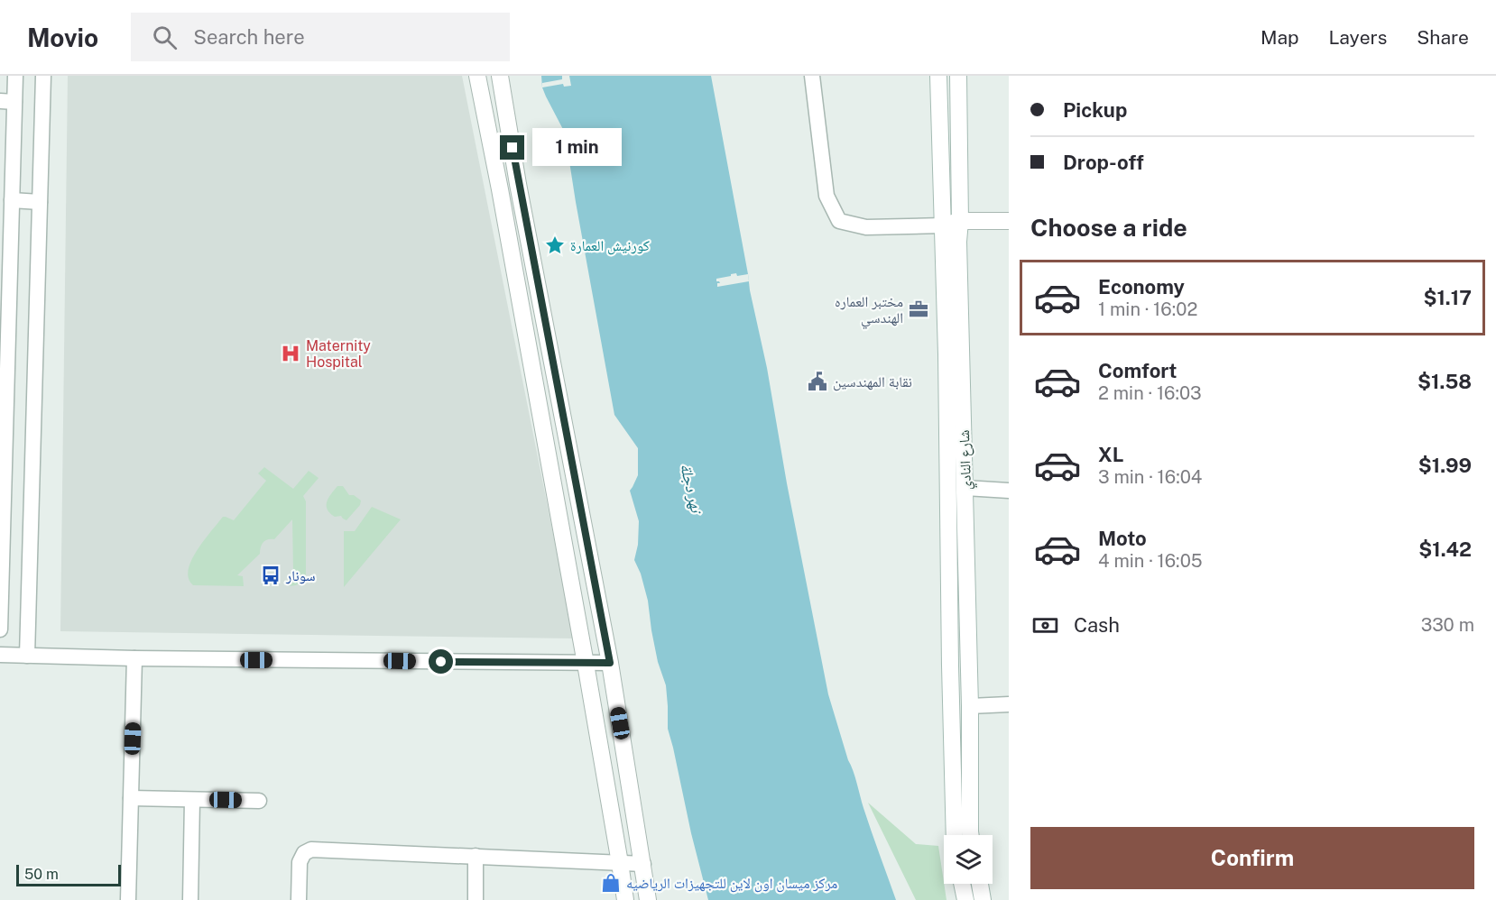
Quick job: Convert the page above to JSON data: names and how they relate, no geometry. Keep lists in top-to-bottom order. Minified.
{"streets":{"street":["شارع النادي"]},"water":["نهر دجلة"],"places":{"place":["كورنيش العمارة"],"office":["مختبر العماره الهندسي"],"hospital":["Maternity Hospital"],"public building":["نقابة المهندسين"],"bus stop":["سونار"],"shop":["مركز ميسان اون لاين للتجهيزات الرياضيه"]},"scale_bar":"50 m","page":{"header":"Movio","search":"Search here","nav":["Map","Layers","Share"],"banner":["Pickup","Drop-off"],"bubble":"1 min","heading":"Choose a ride","list":[{"name":"Economy","note":"1 min · 16:02","value":"$1.17"},{"name":"Comfort","note":"2 min · 16:03","value":"$1.58"},{"name":"XL","note":"3 min · 16:04","value":"$1.99"},{"name":"Moto","note":"4 min · 16:05","value":"$1.42"}],"pay":["Cash","330 m"],"buttons":"Confirm","scale":"50 m"}}
